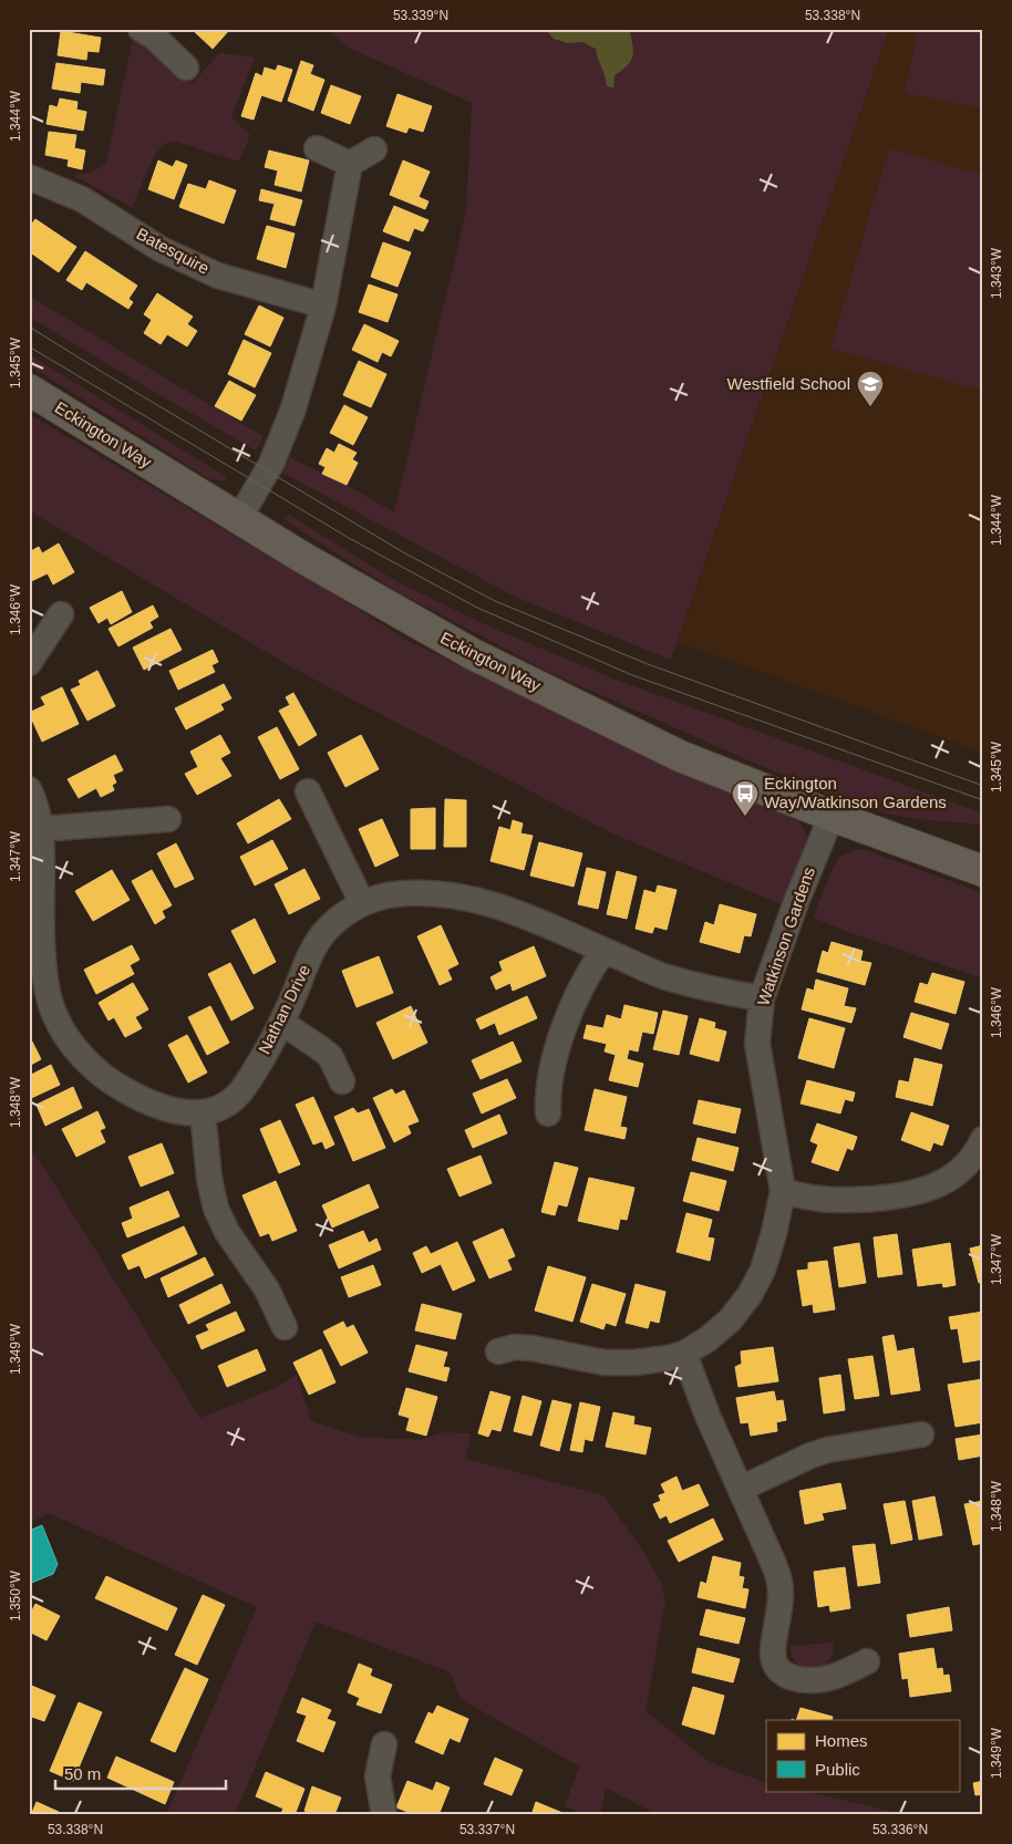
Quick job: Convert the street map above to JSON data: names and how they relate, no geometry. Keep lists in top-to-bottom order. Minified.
{"streets":{"main road":["Eckington Way"],"street":["Batesquire","Watkinson Gardens","Nathan Drive"]},"crossings":[["Eckington Way","Watkinson Gardens"],["Watkinson Gardens","Nathan Drive"]],"places":{"school or university":["Westfield School"],"bus stop":["Eckington Way/Watkinson Gardens"]},"legend":["Homes","Public"],"scale_bar":"50 m","coordinates":["53.339°N","53.338°N","1.344°W","1.343°W","1.345°W","1.346°W","1.347°W","1.348°W","1.349°W","1.350°W","53.337°N","53.336°N"]}
